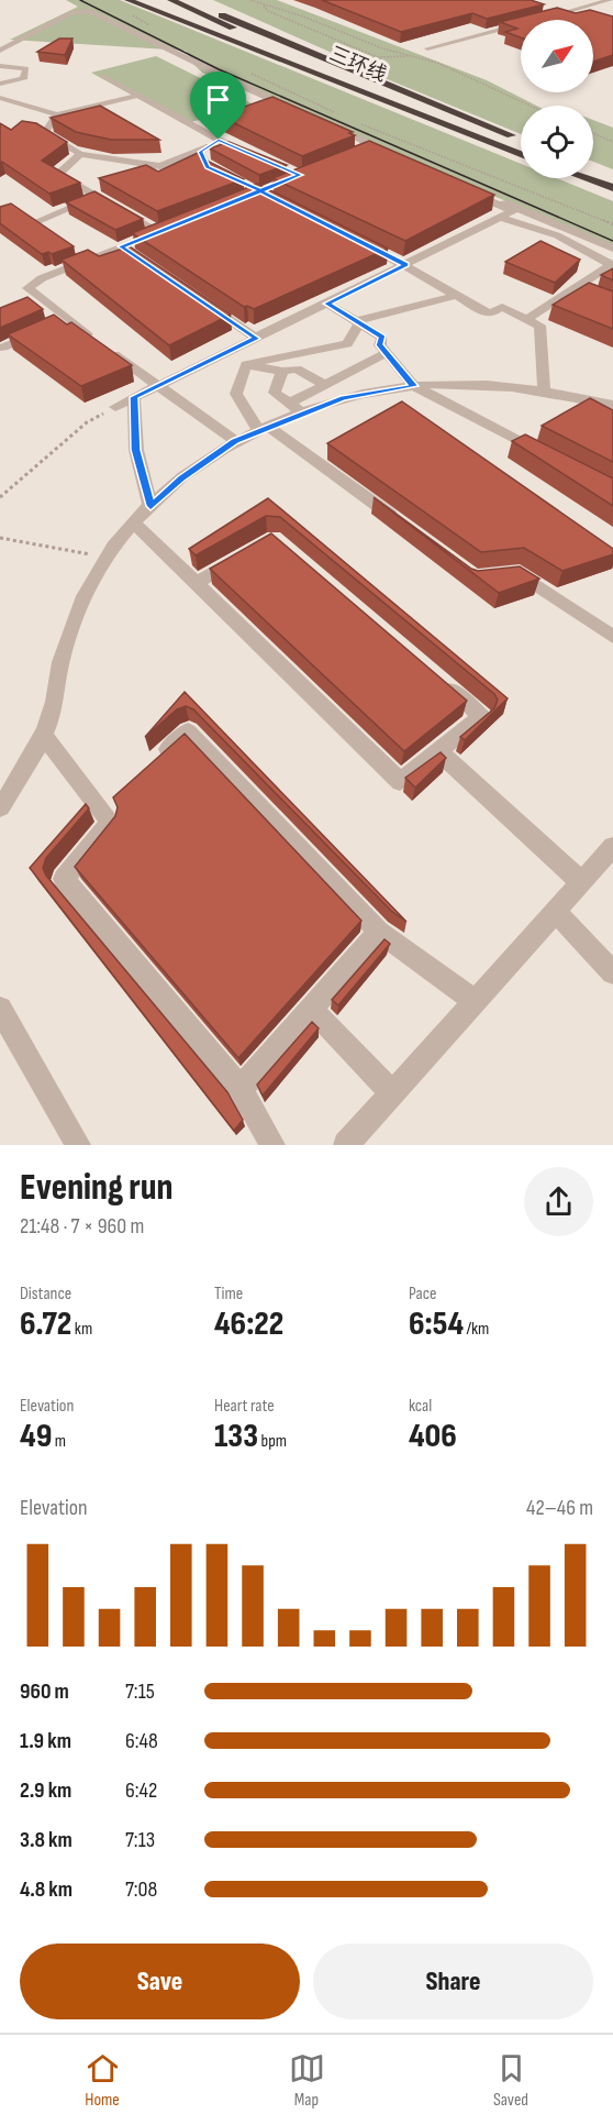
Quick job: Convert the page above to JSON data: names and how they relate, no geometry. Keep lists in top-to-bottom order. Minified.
{"streets":{"highway":["三环线"]},"north":"top right","page":{"heading":["Evening run","21:48 · 7 × 960 m"],"stats":[["Distance","6.72 km"],["Time","46:22"],["Pace","6:54 /km"],["Elevation","49 m"],["Heart rate","133 bpm"],["kcal","406"]],"chart":["Elevation","42–46 m"],"list":[{"name":"960 m","note":"7:15"},{"name":"1.9 km","note":"6:48"},{"name":"2.9 km","note":"6:42"},{"name":"3.8 km","note":"7:13"},{"name":"4.8 km","note":"7:08"}],"buttons":["Save","Share"],"tabs":["Home","Map","Saved"]}}
